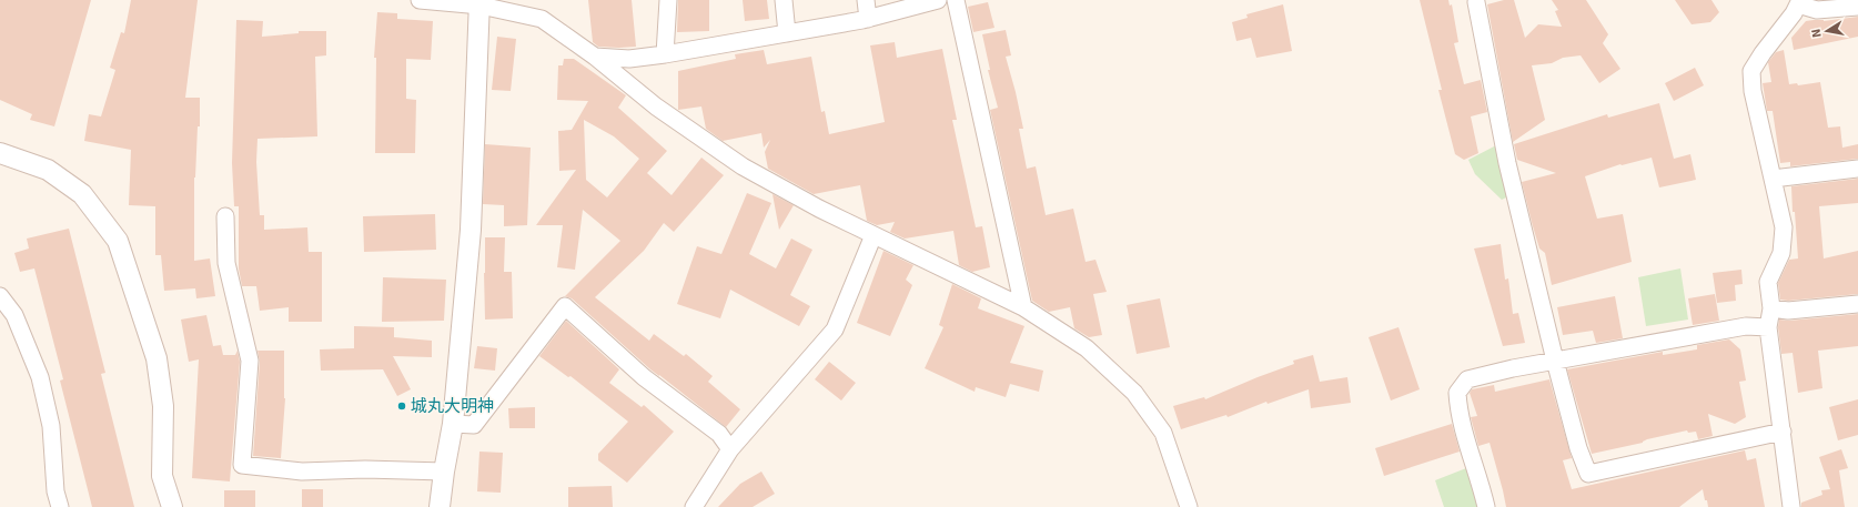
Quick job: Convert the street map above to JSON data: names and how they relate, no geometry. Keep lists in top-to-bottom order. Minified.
{"places":["城丸大明神"],"north":"left"}
